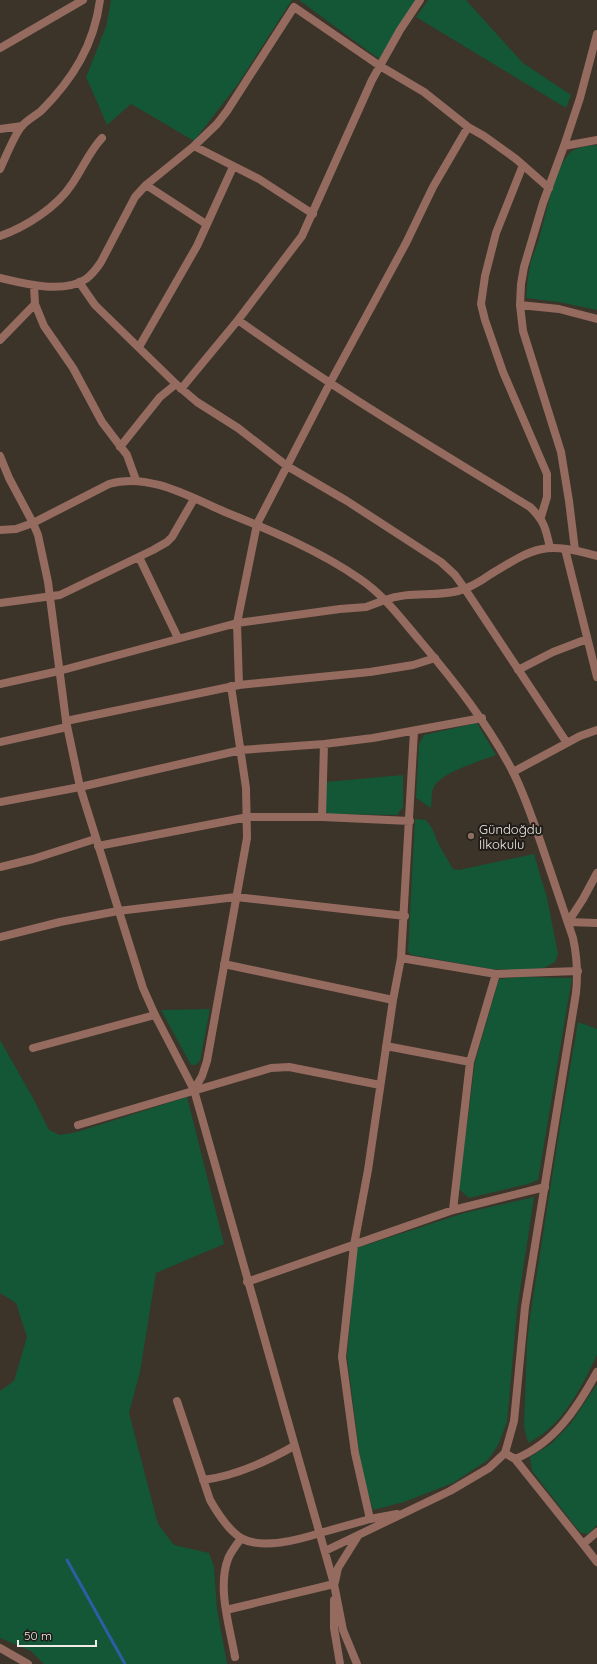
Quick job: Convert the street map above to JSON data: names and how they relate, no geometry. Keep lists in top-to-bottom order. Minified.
{"places":["Gündoğdu İlkokulu"],"scale_bar":"50 m"}
